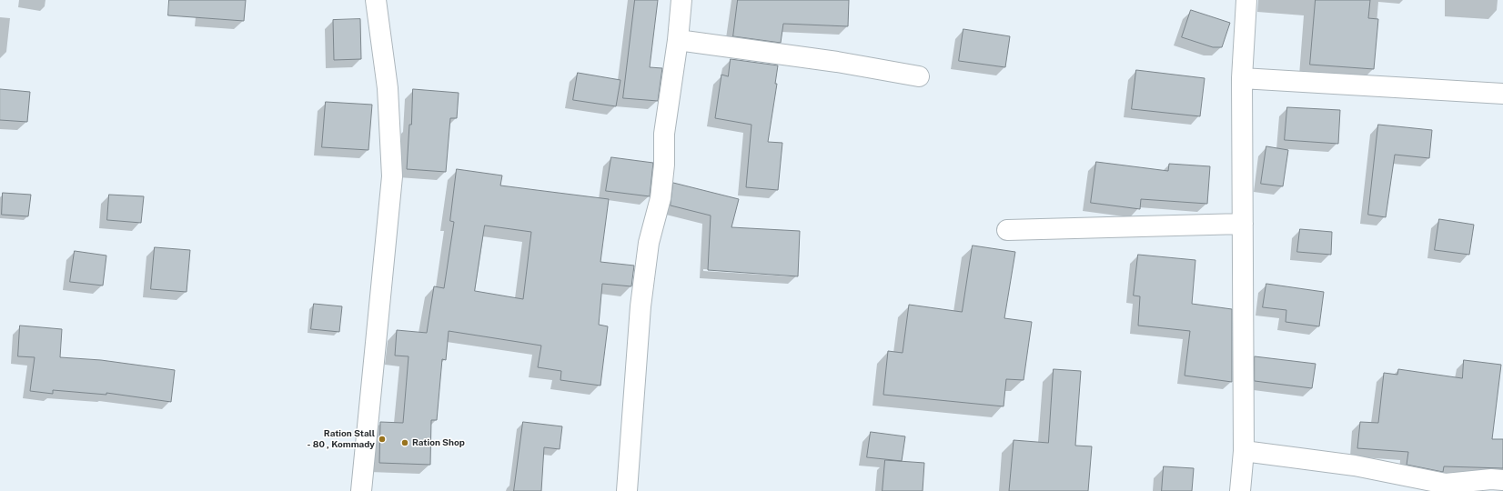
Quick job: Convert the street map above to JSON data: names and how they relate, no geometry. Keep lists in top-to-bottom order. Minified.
{"places":["Ration Stall - 80 , Kommady","Ration Shop"]}
